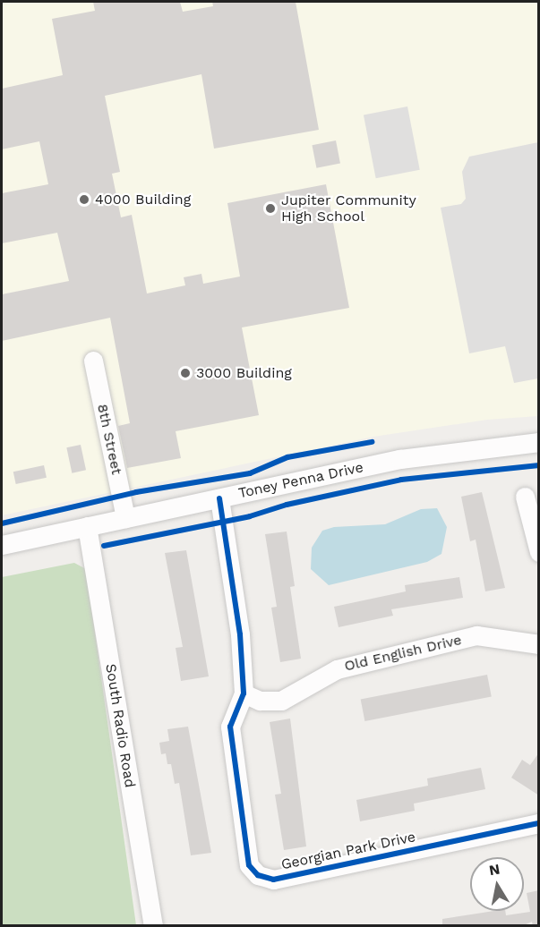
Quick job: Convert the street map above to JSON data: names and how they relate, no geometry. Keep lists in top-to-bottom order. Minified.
{"streets":{"street":["8th Street","Toney Penna Drive","Old English Drive","South Radio Road","Georgian Park Drive"]},"crossings":[["8th Street","Toney Penna Drive"],["Toney Penna Drive","South Radio Road"],["Toney Penna Drive","Georgian Park Drive"],["Old English Drive","Georgian Park Drive"]],"places":["4000 Building","Jupiter Community High School","3000 Building"],"north":"top"}
